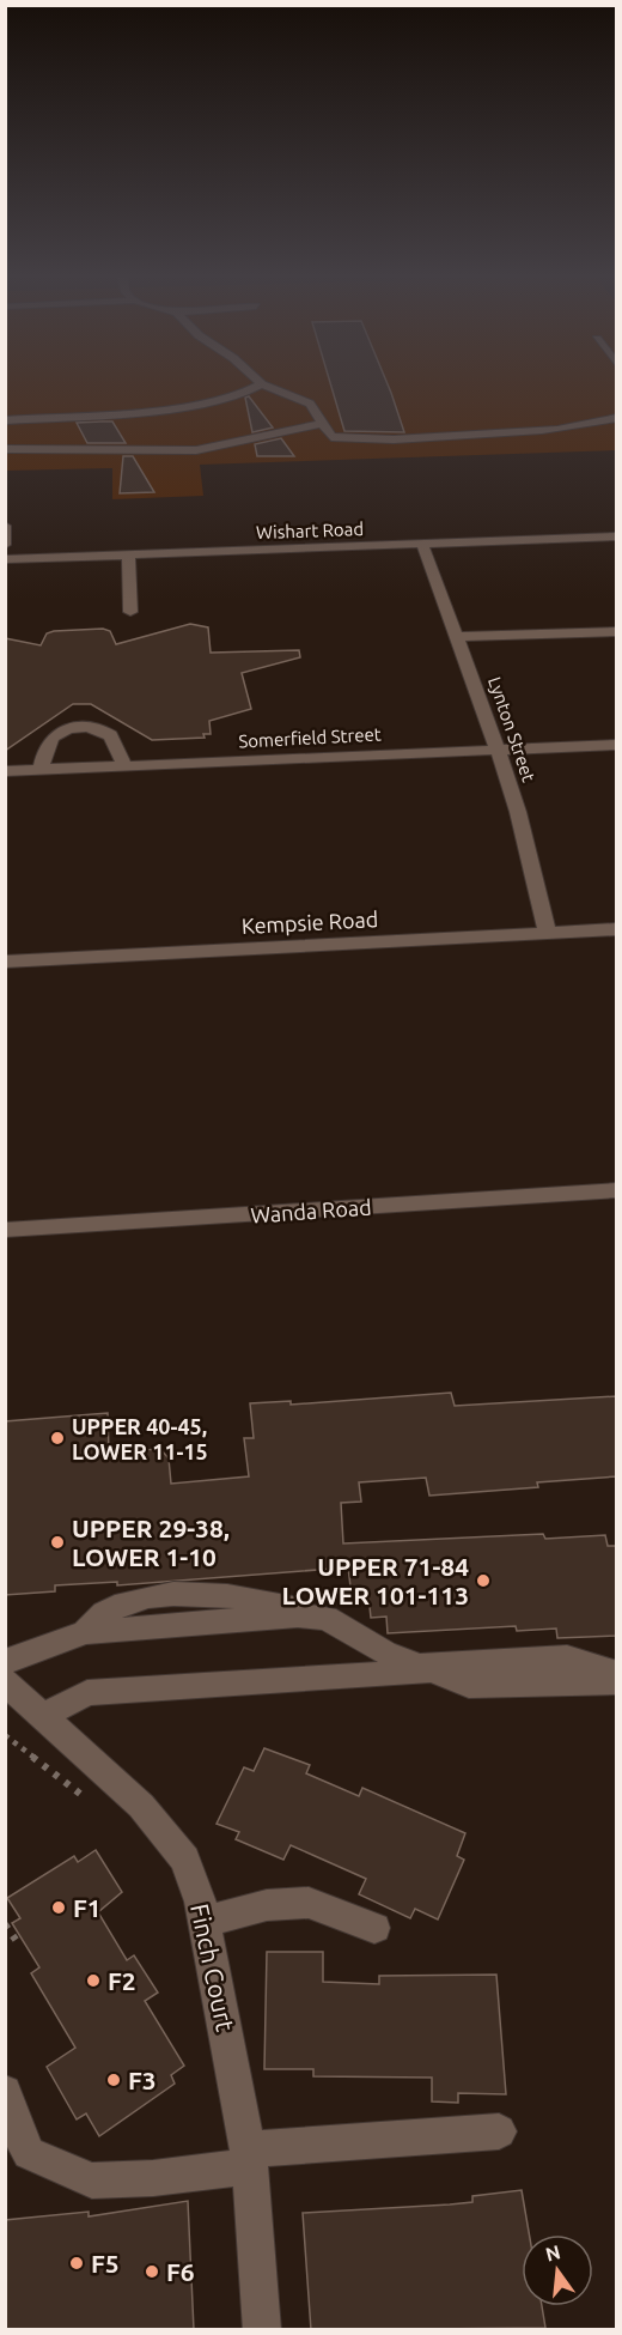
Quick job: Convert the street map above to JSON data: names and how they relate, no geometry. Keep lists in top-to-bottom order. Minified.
{"streets":{"street":["Wishart Road","Lynton Street","Somerfield Street","Kempsie Road","Wanda Road","Finch Court"]},"crossings":[["Wishart Road","Lynton Street"],["Lynton Street","Somerfield Street"],["Lynton Street","Kempsie Road"]],"places":["UPPER 40-45, LOWER 11-15","UPPER 29-38, LOWER 1-10","UPPER 71-84 LOWER 101-113","F1","F2","F3","F5","F6"],"north":"top"}
